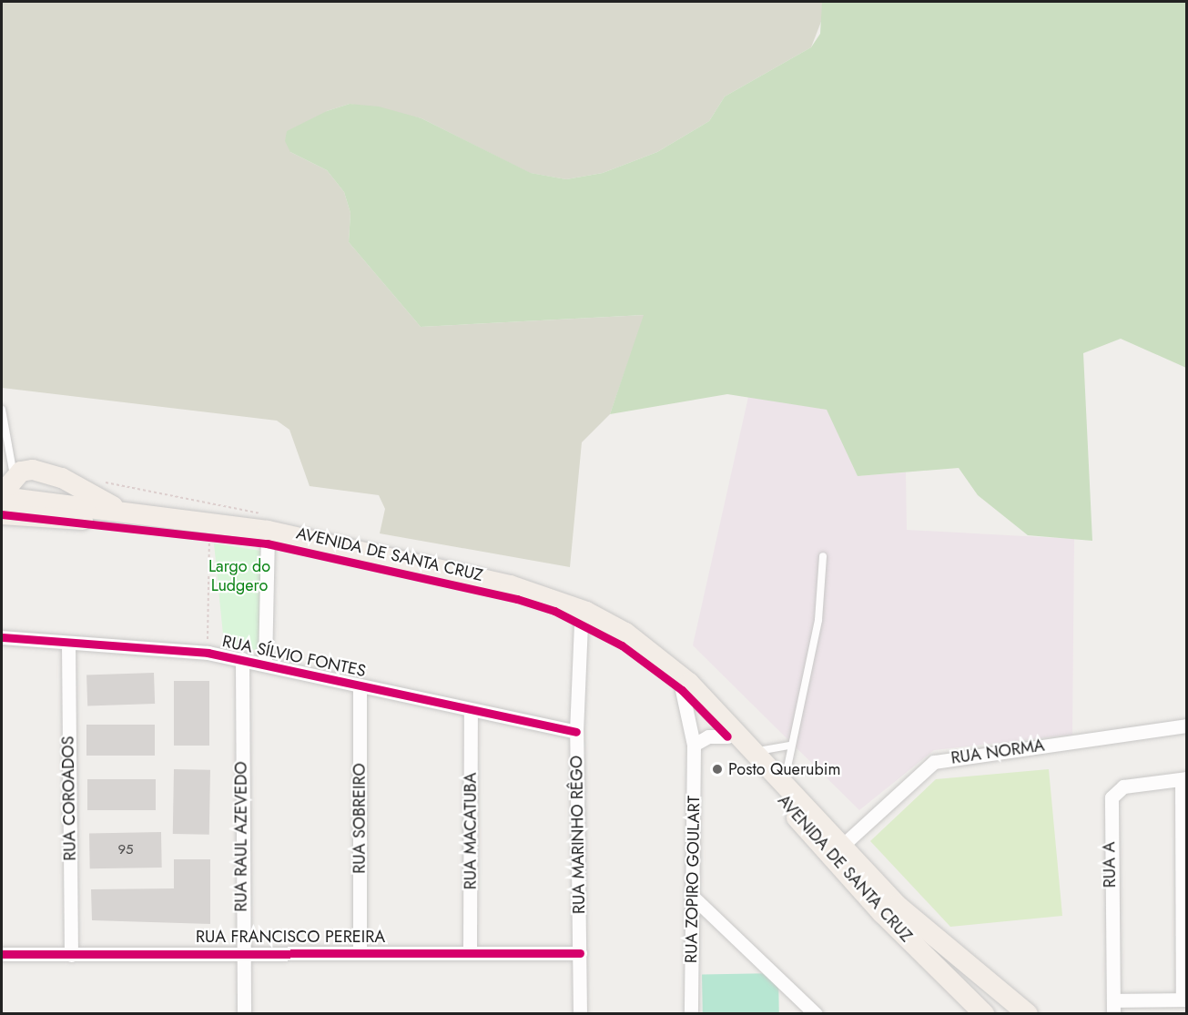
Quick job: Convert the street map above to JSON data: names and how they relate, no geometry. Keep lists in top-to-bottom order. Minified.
{"streets":{"main road":["AVENIDA DE SANTA CRUZ"],"street":["RUA SÍLVIO FONTES","RUA NORMA","RUA COROADOS","RUA SOBREIRO","RUA MACATUBA","RUA MARINHO RÊGO","RUA RAUL AZEVEDO","RUA A","RUA ZOPIRO GOULART","RUA FRANCISCO PEREIRA"]},"crossings":[["AVENIDA DE SANTA CRUZ","RUA NORMA"],["AVENIDA DE SANTA CRUZ","RUA MARINHO RÊGO"],["AVENIDA DE SANTA CRUZ","RUA ZOPIRO GOULART"],["RUA SÍLVIO FONTES","RUA COROADOS"],["RUA SÍLVIO FONTES","RUA SOBREIRO"],["RUA SÍLVIO FONTES","RUA MACATUBA"],["RUA SÍLVIO FONTES","RUA MARINHO RÊGO"],["RUA SÍLVIO FONTES","RUA RAUL AZEVEDO"],["RUA COROADOS","RUA FRANCISCO PEREIRA"],["RUA SOBREIRO","RUA FRANCISCO PEREIRA"],["RUA MACATUBA","RUA FRANCISCO PEREIRA"],["RUA MARINHO RÊGO","RUA FRANCISCO PEREIRA"],["RUA RAUL AZEVEDO","RUA FRANCISCO PEREIRA"]],"parks":["Largo do Ludgero"],"places":["Posto Querubim"],"house_numbers":["95"]}
